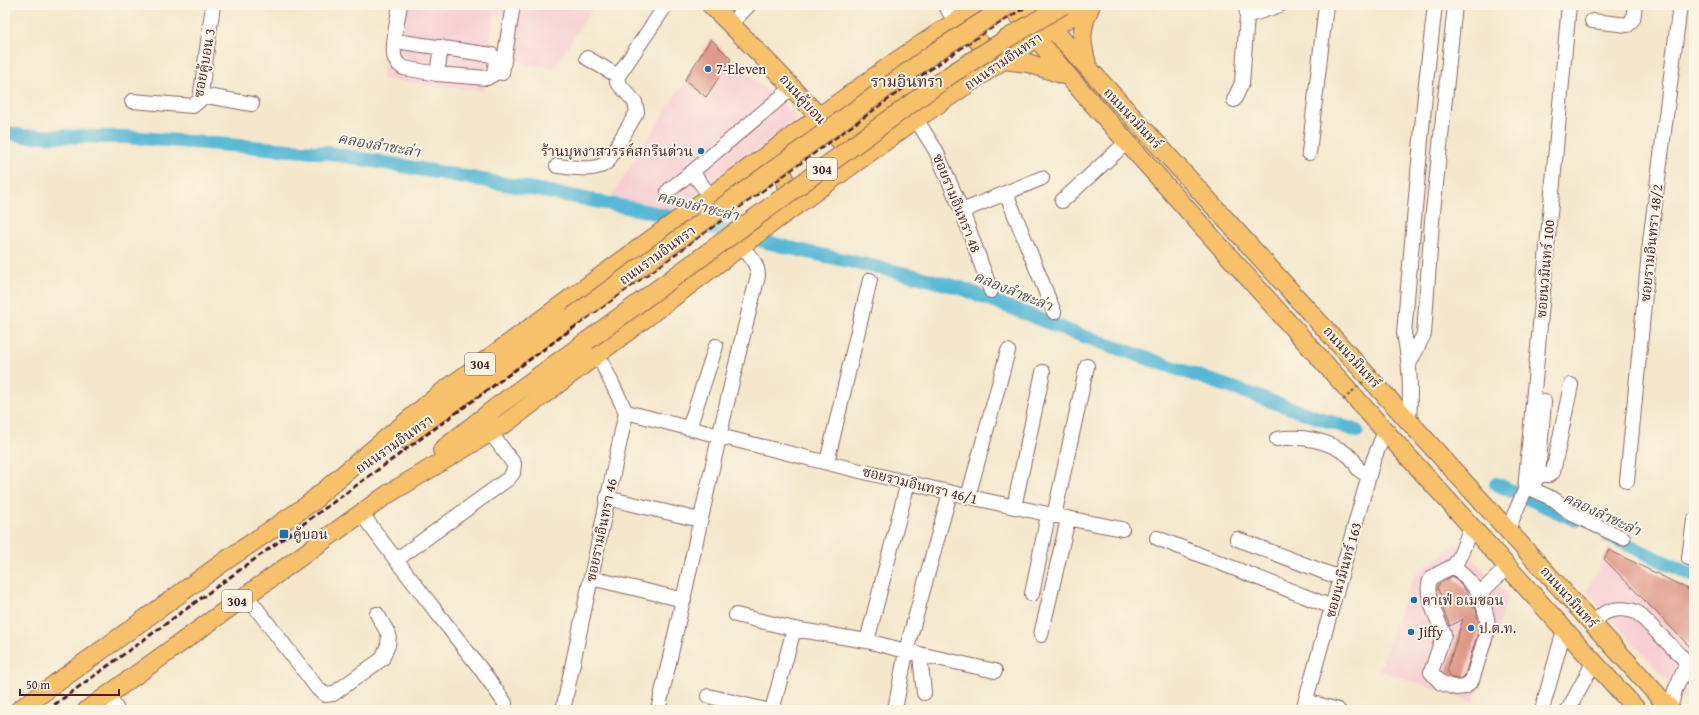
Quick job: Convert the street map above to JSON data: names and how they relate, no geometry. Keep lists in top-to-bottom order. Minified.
{"streets":{"main road":["ถนนรามอินทรา","ถนนคู้บอน","ถนนนวมินทร์","304"],"street":["ซอยคู้บอน 3","ซอยรามอินทรา 48","ซอยรามอินทรา 48/2","ซอยนวมินทร์ 100","ซอยรามอินทรา 46/1","ซอยรามอินทรา 46","ซอยนวมินทร์ 163"]},"crossings":[["ถนนรามอินทรา","ถนนคู้บอน"],["ถนนรามอินทรา","ถนนนวมินทร์"],["ถนนรามอินทรา","ซอยรามอินทรา 48"],["ถนนนวมินทร์","ซอยนวมินทร์ 100"],["ถนนนวมินทร์","ซอยนวมินทร์ 163"],["ซอยรามอินทรา 46/1","ซอยรามอินทรา 46"]],"districts":["รามอินทรา"],"water":["คลองลำชะล่า"],"places":{"other":["7-Eleven","ร้านบุหงาสวรรค์สกรีนด่วน","คาเฟ่ อเมซอน","ป.ต.ท.","Jiffy"],"transit":["คู้บอน"]},"scale_bar":"50 m"}
